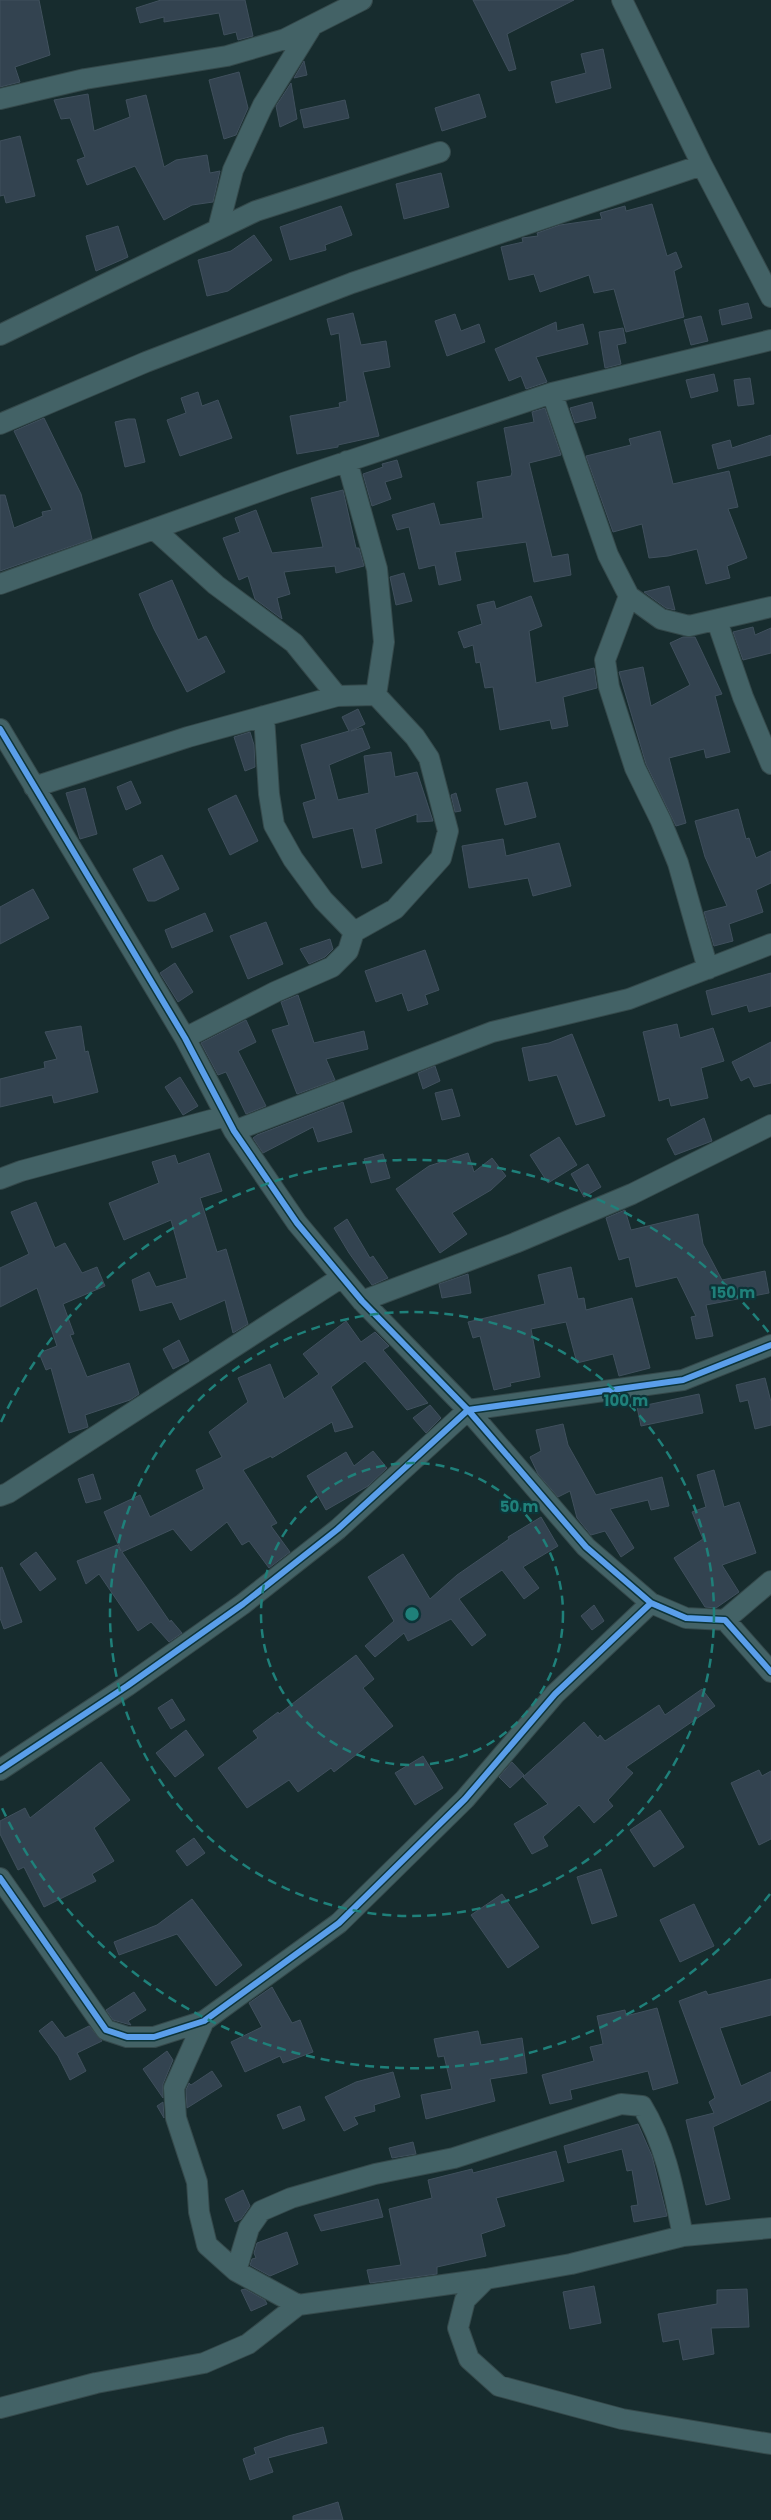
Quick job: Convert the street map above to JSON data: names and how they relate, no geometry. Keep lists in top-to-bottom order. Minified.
{"rings":["150 m","100 m","50 m"]}
